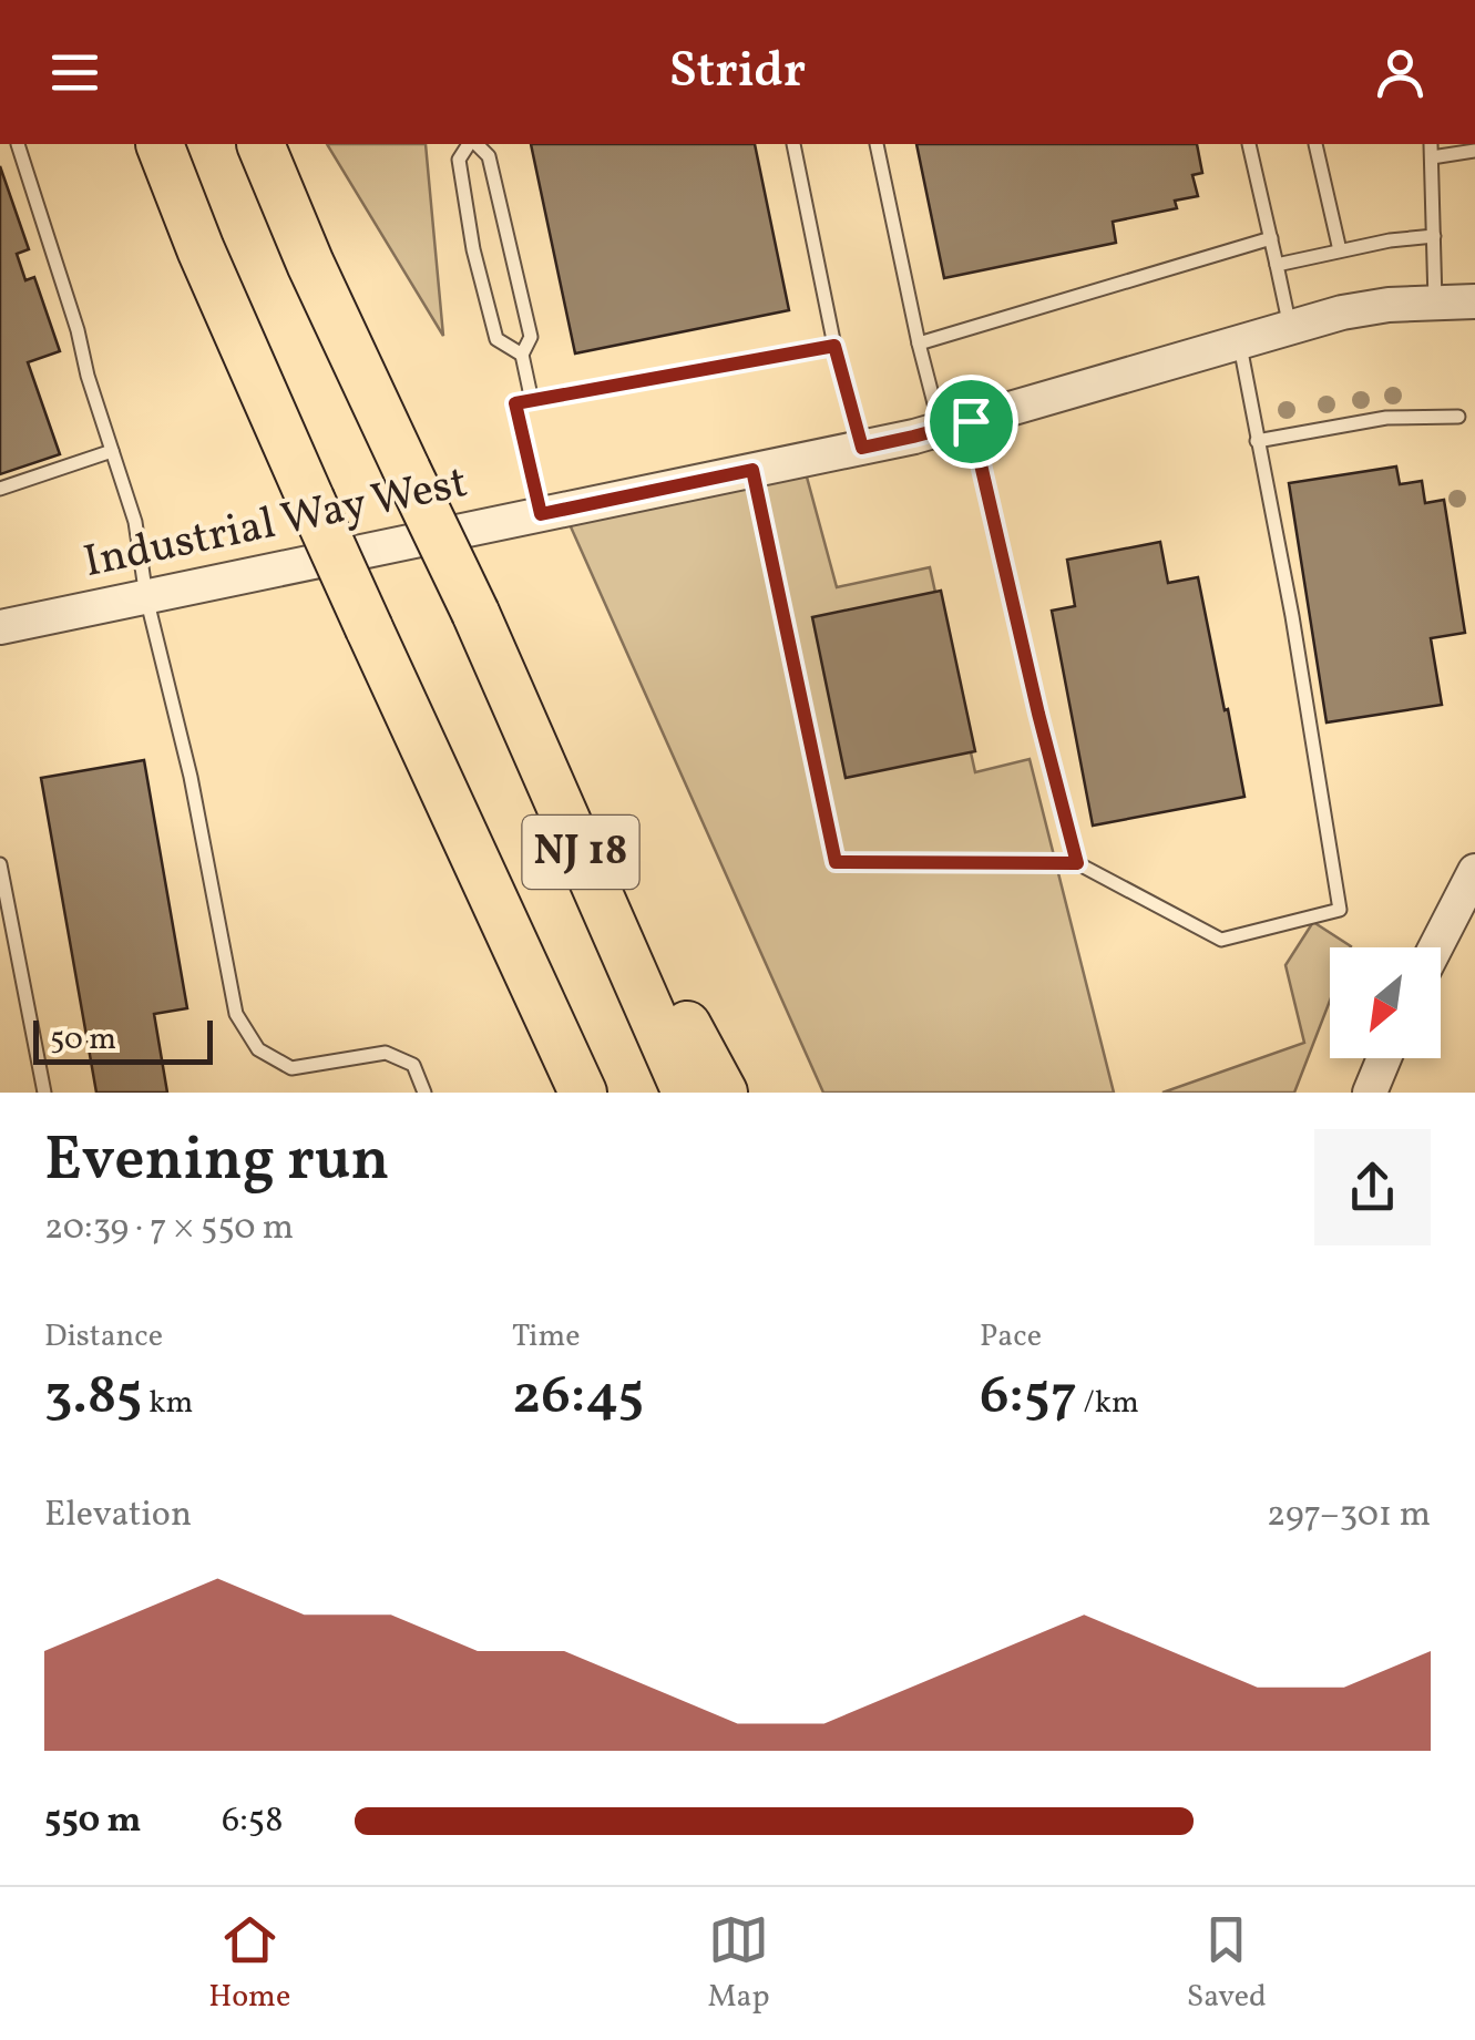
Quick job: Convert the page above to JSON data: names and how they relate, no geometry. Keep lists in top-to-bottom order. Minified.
{"streets":{"highway":["NJ 18"],"street":["Industrial Way West"]},"scale_bar":"50 m","north":"bottom left","page":{"header":"Stridr","scale":"50 m","heading":["Evening run","20:39 · 7 × 550 m"],"stats":[["Distance","3.85 km"],["Time","26:45"],["Pace","6:57 /km"]],"chart":["Elevation","297–301 m"],"list":[{"name":"550 m","note":"6:58"}],"tabs":["Home","Map","Saved"]}}
